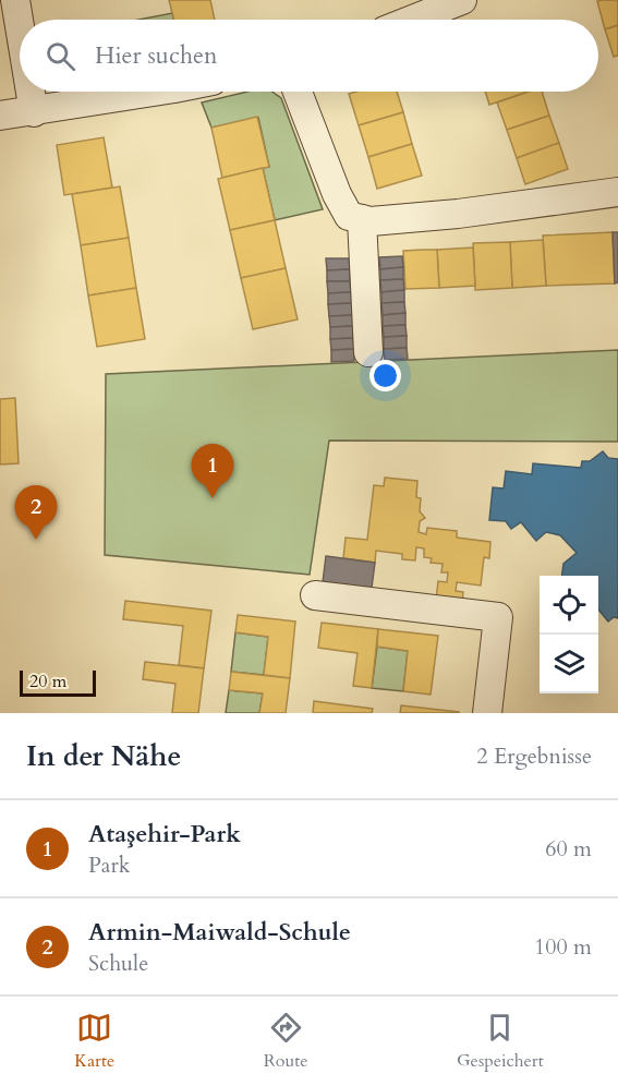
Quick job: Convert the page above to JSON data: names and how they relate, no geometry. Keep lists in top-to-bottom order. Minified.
{"scale_bar":"20 m","page":{"search":"Hier suchen","pins":["1","2"],"scale":"20 m","heading":["In der Nähe","2 Ergebnisse"],"list":[{"mark":"1","name":"Ataşehir-Park","note":"Park","value":"60 m"},{"mark":"2","name":"Armin-Maiwald-Schule","note":"Schule","value":"100 m"}],"nav":["Karte","Route","Gespeichert"]}}
